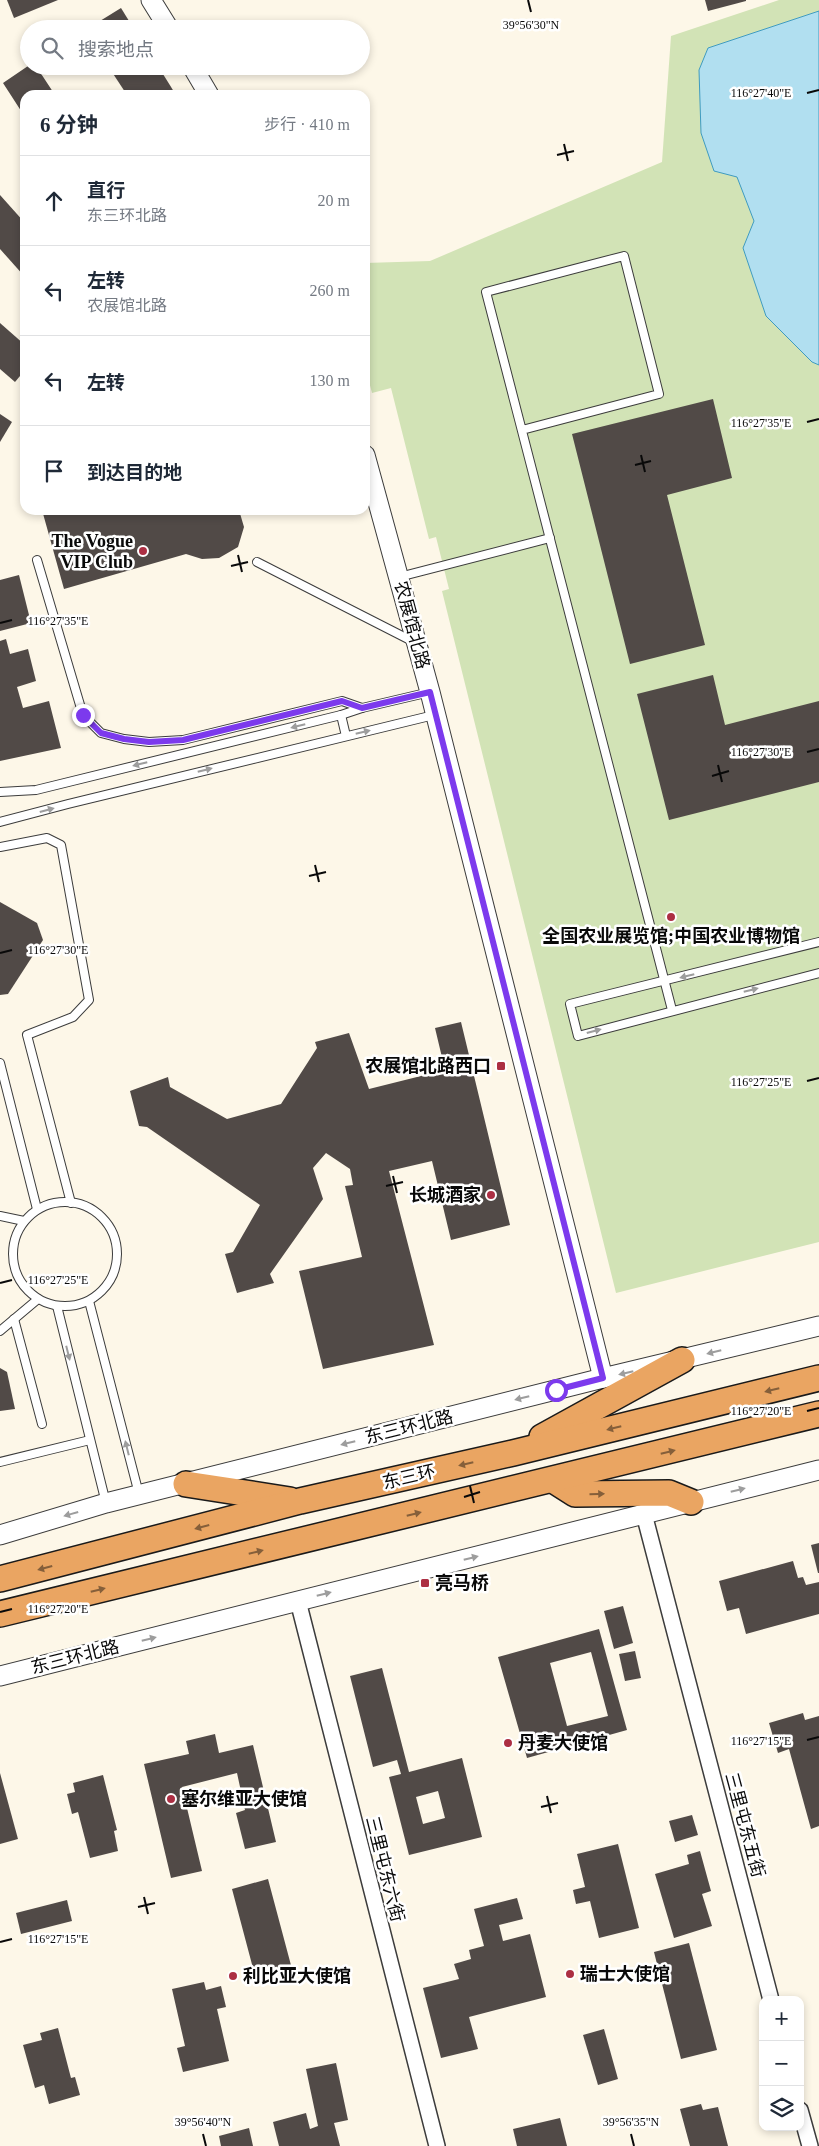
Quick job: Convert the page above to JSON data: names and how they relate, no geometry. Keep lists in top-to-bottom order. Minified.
{"streets":{"highway":["东三环"],"street":["农展馆北路","东三环北路","三里屯东五街","三里屯东六街"]},"crossings":[["农展馆北路","东三环北路"],["东三环北路","三里屯东五街"],["东三环北路","三里屯东六街"]],"places":{"other":["The Vogue VIP Club","全国农业展览馆;中国农业博物馆","长城酒家","丹麦大使馆","塞尔维亚大使馆","瑞士大使馆","利比亚大使馆"],"transit":["农展馆北路西口","亮马桥"]},"page":{"search":"搜索地点","heading":["6 分钟","步行 · 410 m"],"list":[["直行","东三环北路","20 m"],["左转","农展馆北路","260 m"],["左转","130 m"],"到达目的地"],"map_buttons":["+","−"]},"coordinates":["39°56'30\"N","116°27'40\"E","116°27'35\"E","116°27'30\"E","116°27'25\"E","116°27'20\"E","116°27'15\"E","39°56'40\"N","39°56'35\"N"]}
